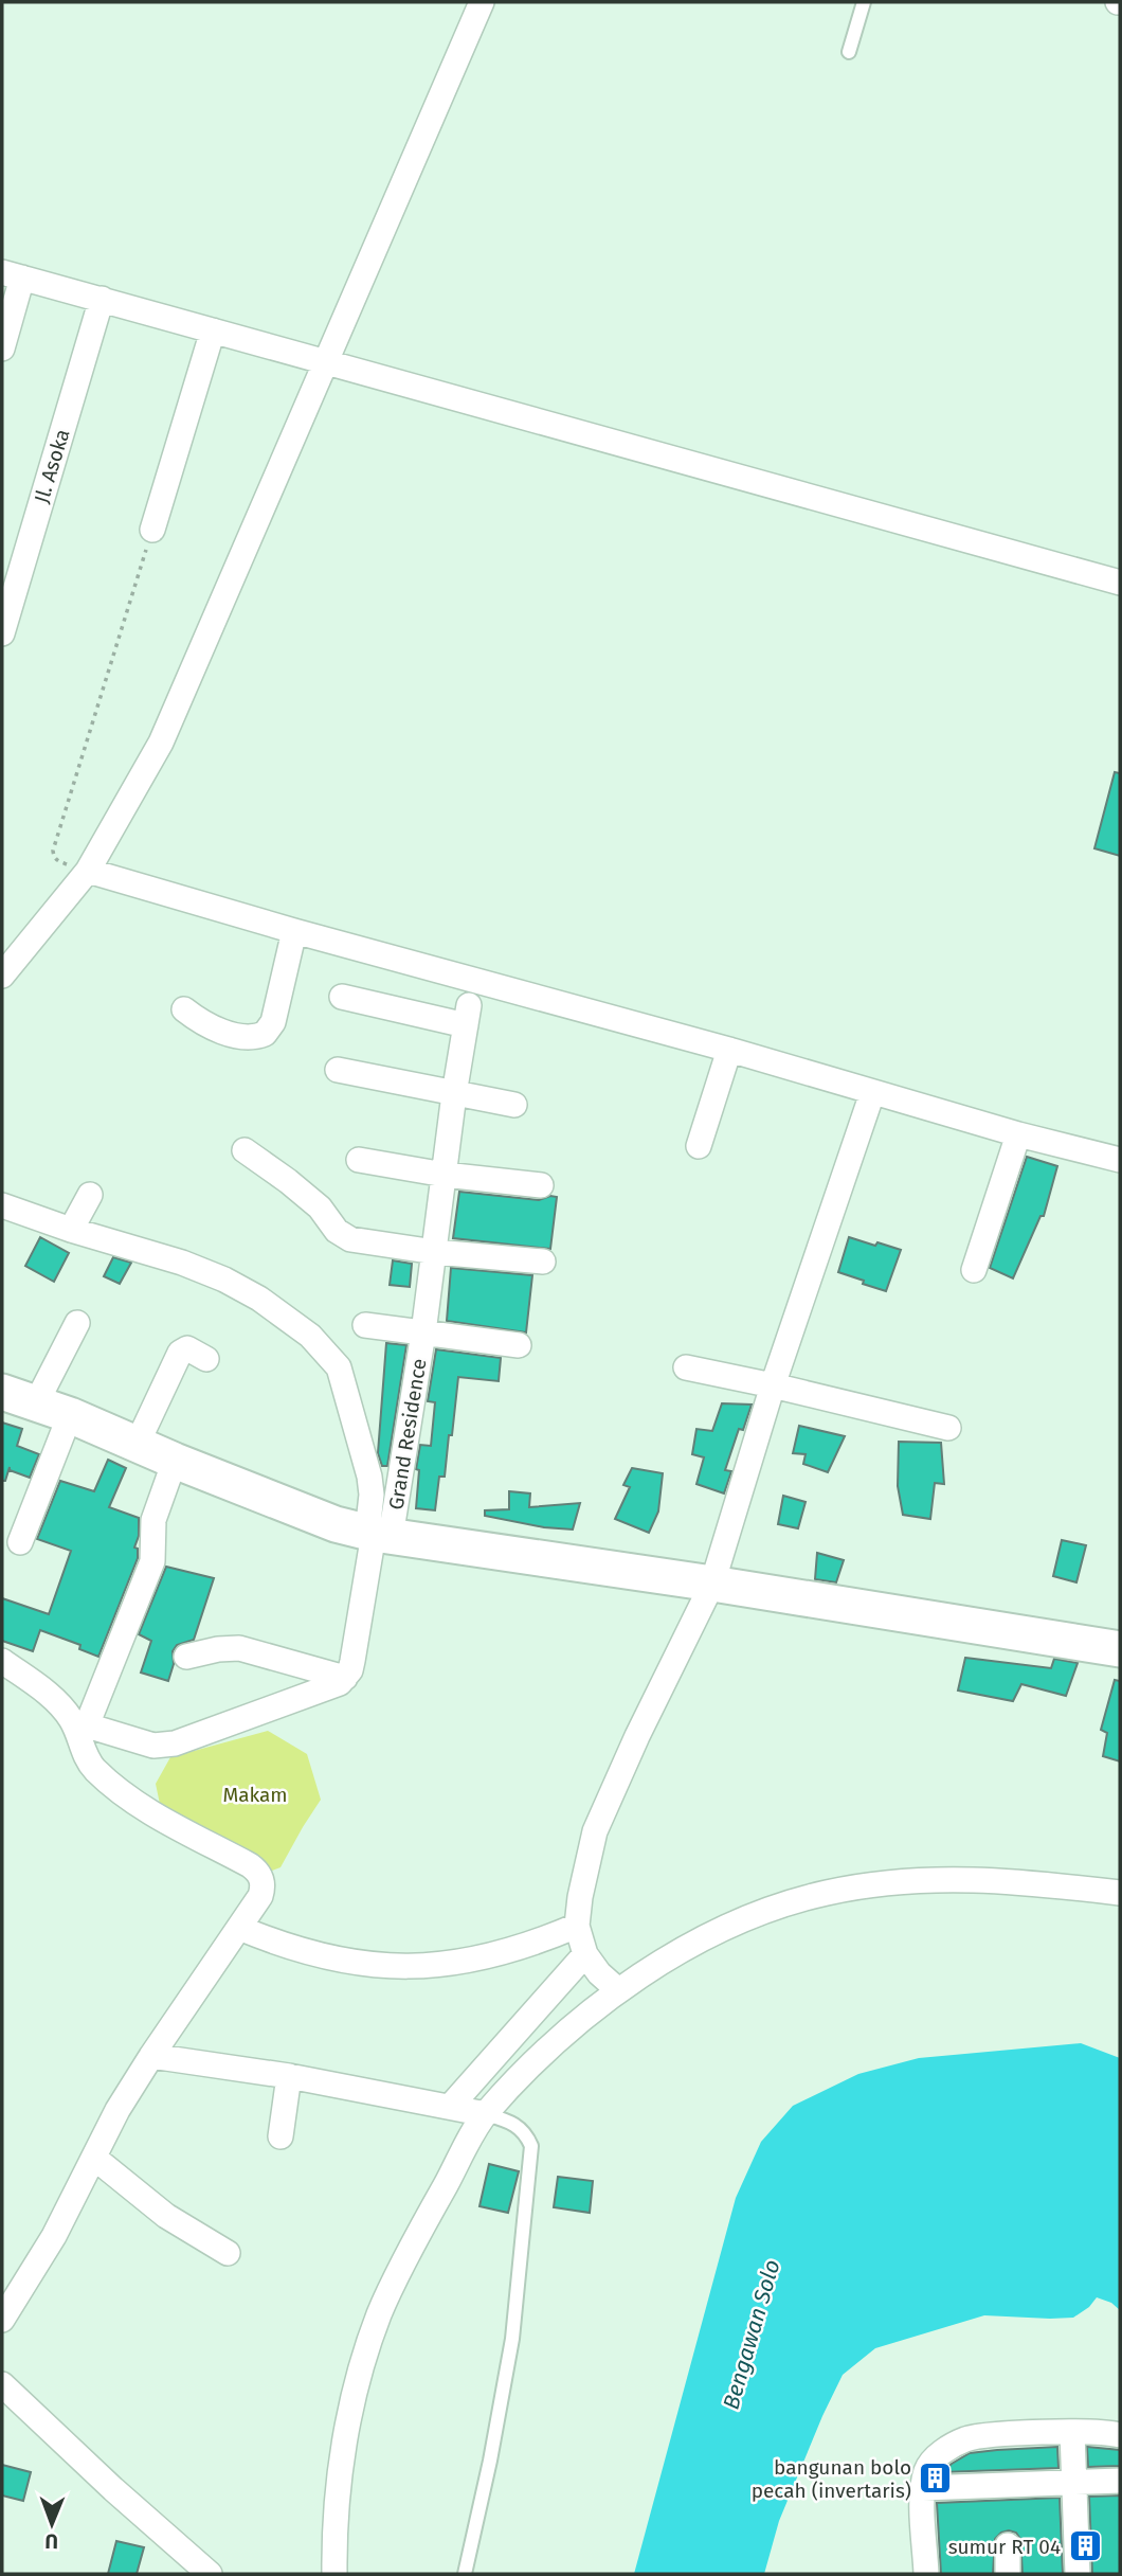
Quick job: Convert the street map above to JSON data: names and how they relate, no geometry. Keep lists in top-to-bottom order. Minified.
{"streets":{"street":["Jl. Asoka","Grand Residence"]},"water":["Bengawan Solo"],"parks":["Makam"],"places":{"building":["bangunan bolo pecah (invertaris)","sumur RT 04"]},"north":"bottom"}
